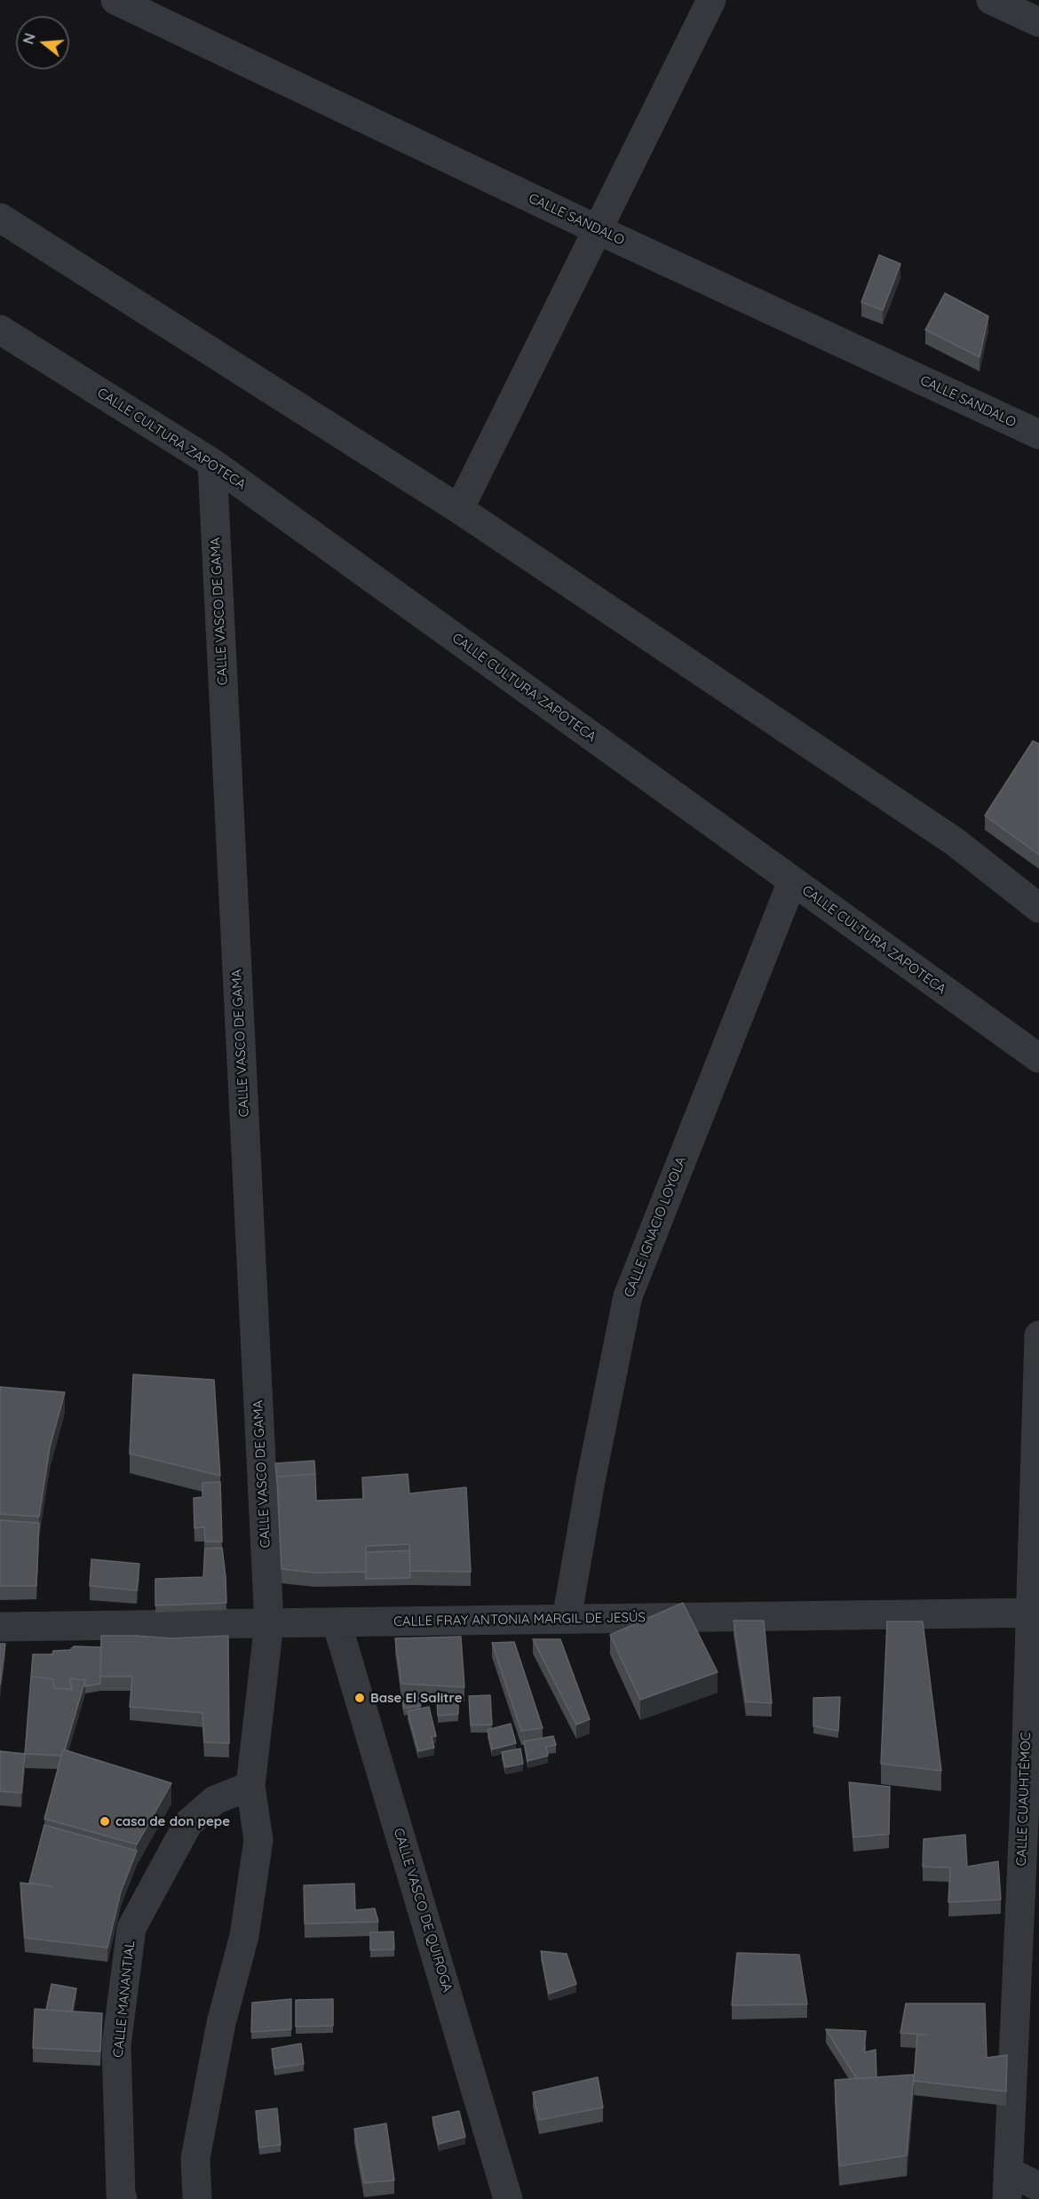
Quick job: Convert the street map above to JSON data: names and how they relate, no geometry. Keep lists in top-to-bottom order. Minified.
{"streets":{"street":["CALLE SANDALO","CALLE CULTURA ZAPOTECA","CALLE VASCO DE GAMA","CALLE IGNACIO LOYOLA","CALLE FRAY ANTONIA MARGIL DE JESÚS","CALLE CUAUHTÉMOC","CALLE VASCO DE QUIROGA","CALLE MANANTIAL"]},"crossings":[["CALLE CULTURA ZAPOTECA","CALLE VASCO DE GAMA"],["CALLE CULTURA ZAPOTECA","CALLE IGNACIO LOYOLA"],["CALLE VASCO DE GAMA","CALLE FRAY ANTONIA MARGIL DE JESÚS"],["CALLE IGNACIO LOYOLA","CALLE FRAY ANTONIA MARGIL DE JESÚS"],["CALLE FRAY ANTONIA MARGIL DE JESÚS","CALLE CUAUHTÉMOC"],["CALLE FRAY ANTONIA MARGIL DE JESÚS","CALLE VASCO DE QUIROGA"]],"places":["Base El Salitre","casa de don pepe"],"north":"left"}
